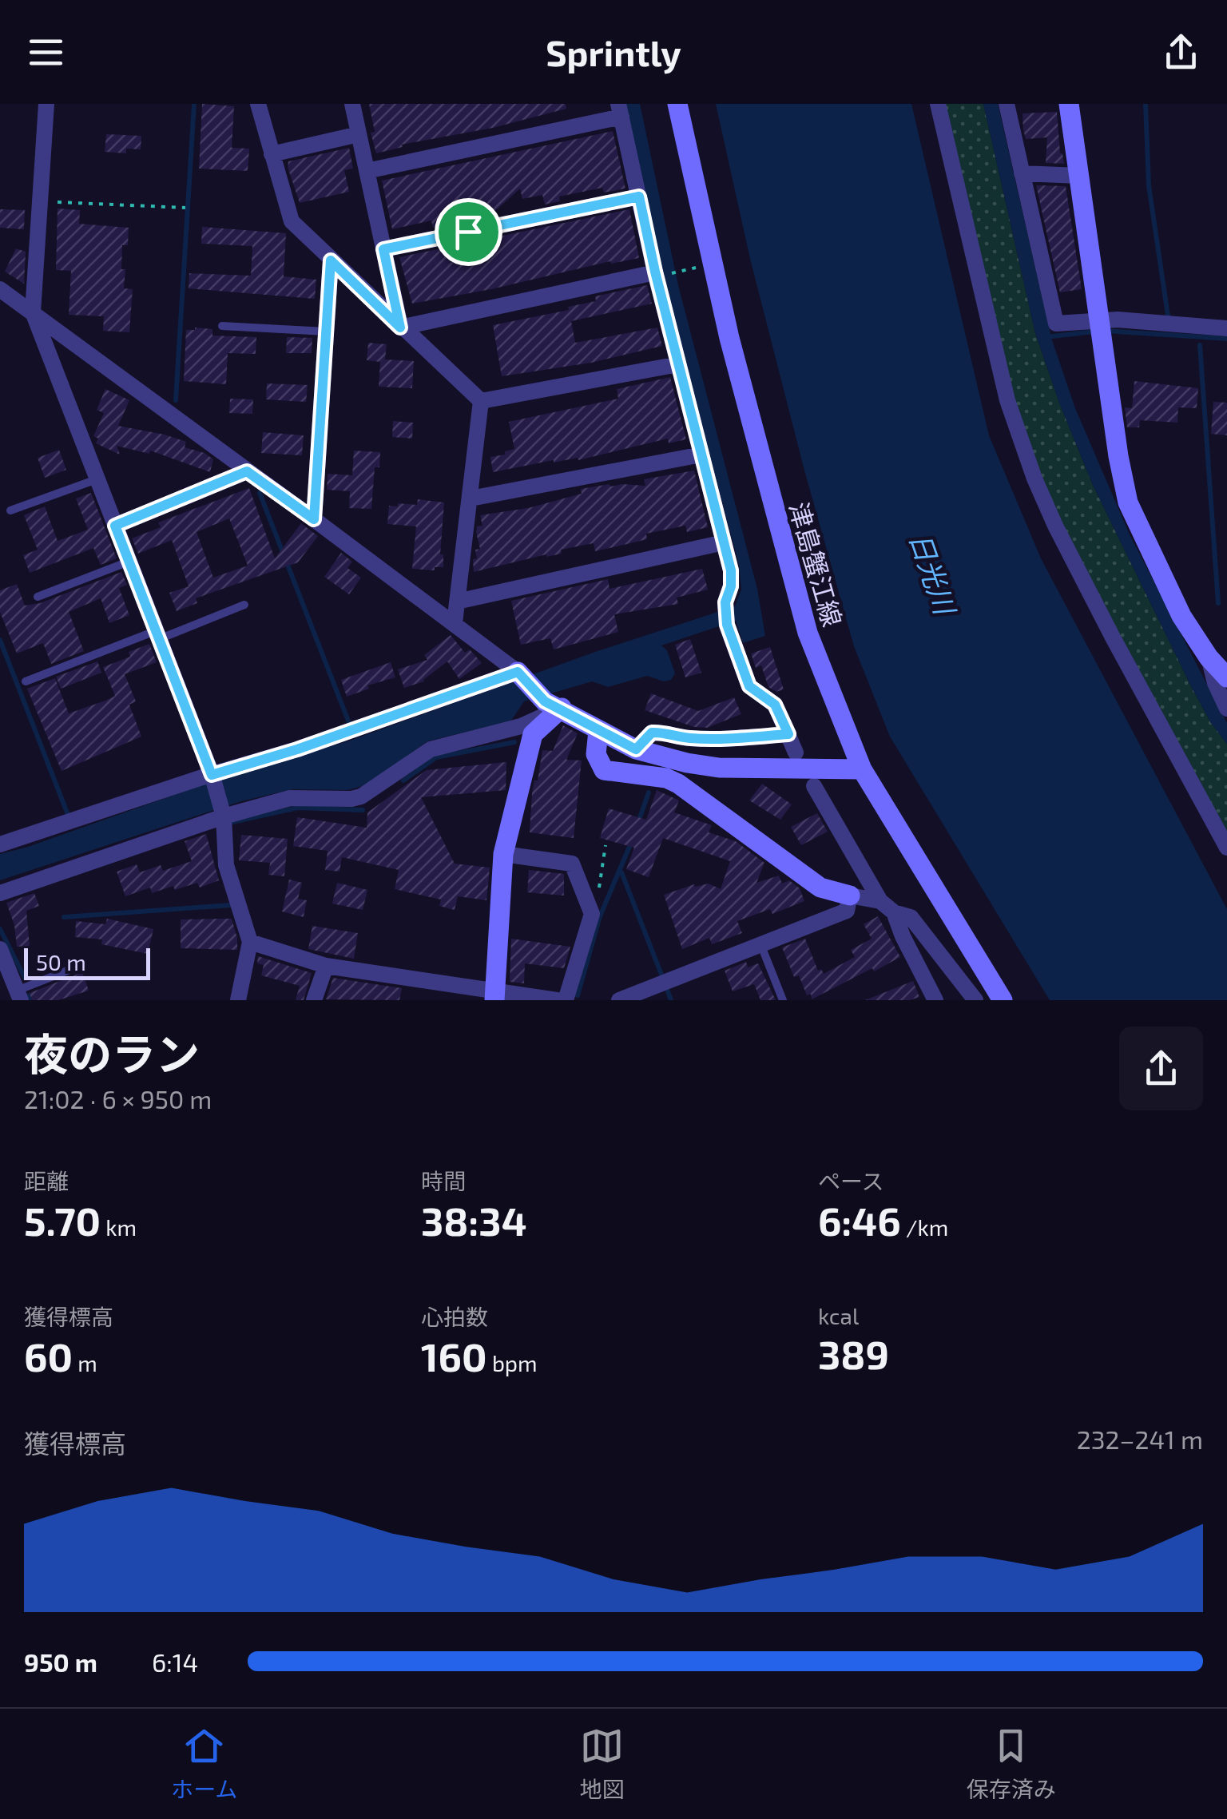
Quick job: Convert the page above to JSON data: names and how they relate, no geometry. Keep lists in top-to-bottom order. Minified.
{"streets":{"street":["津島蟹江線"]},"water":["日光川"],"scale_bar":"50 m","page":{"header":"Sprintly","scale":"50 m","heading":["夜のラン","21:02 · 6 × 950 m"],"stats":[["距離","5.70 km"],["時間","38:34"],["ペース","6:46 /km"],["獲得標高","60 m"],["心拍数","160 bpm"],["kcal","389"]],"chart":["獲得標高","232–241 m"],"list":[{"name":"950 m","note":"6:14"}],"tabs":["ホーム","地図","保存済み"]}}
